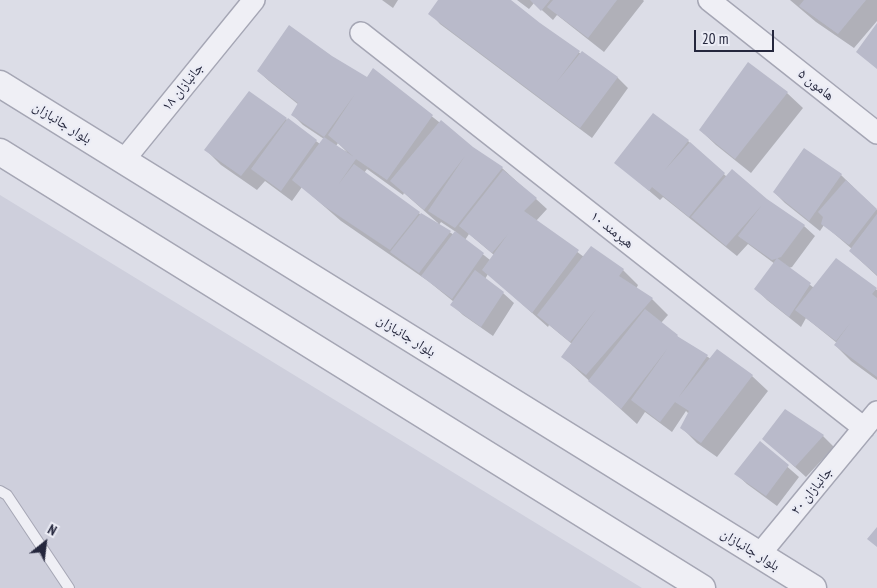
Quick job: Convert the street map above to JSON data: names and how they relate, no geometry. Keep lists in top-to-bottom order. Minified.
{"streets":{"street":["هامون ۵","جانبازان ۱۸","بلوار جانبازان","هیرمند ۱۰","جانبازان ۲۰"]},"crossings":[["جانبازان ۱۸","بلوار جانبازان"],["بلوار جانبازان","جانبازان ۲۰"],["هیرمند ۱۰","جانبازان ۲۰"]],"scale_bar":"20 m","north":"top right"}
